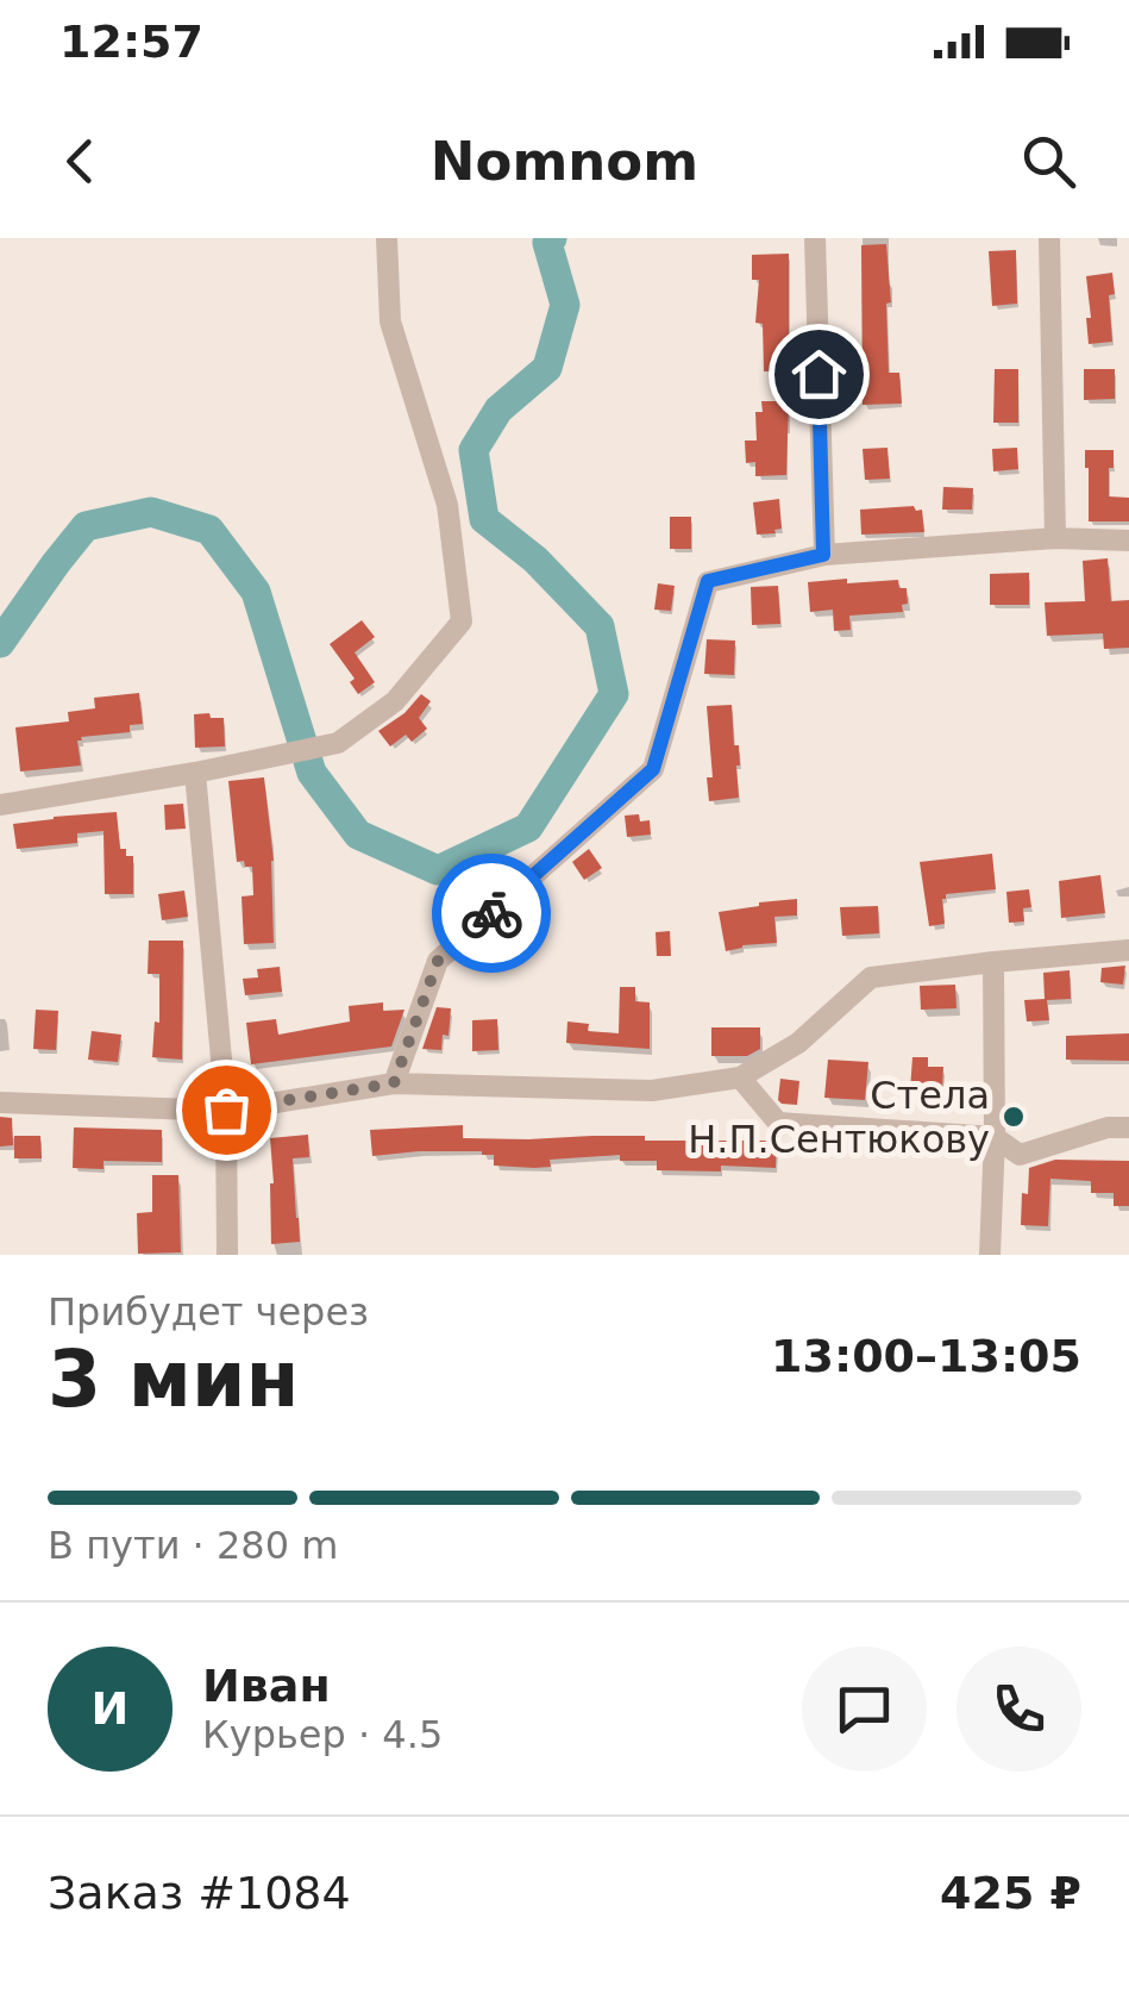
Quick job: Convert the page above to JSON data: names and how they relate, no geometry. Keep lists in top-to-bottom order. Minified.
{"places":["Стела Н.П.Сентюкову"],"page":{"status":"12:57","header":"Nomnom","heading":["3 мин","Прибудет через","13:00–13:05"],"panel":["Иван","Курьер · 4.5","Заказ #1084","425 ₽"],"bar":"В пути · 280 m","round":"И"}}
